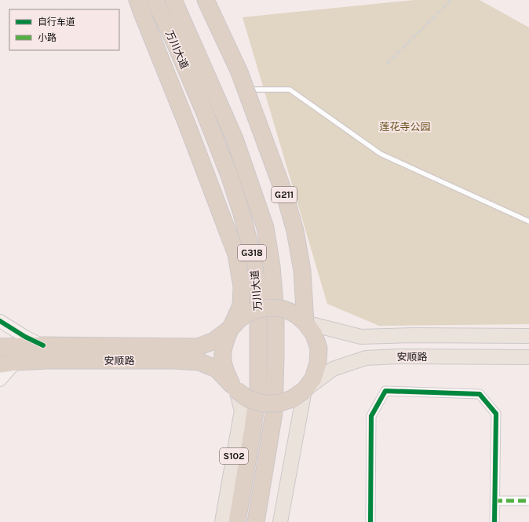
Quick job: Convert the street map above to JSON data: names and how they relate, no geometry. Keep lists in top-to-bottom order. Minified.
{"streets":{"highway":["万川大道","G211","G318","安顺路"],"main road":["S102"]},"crossings":[["G211","安顺路"],["G211","S102"],["安顺路","S102"]],"parks":["莲花寺公园"],"legend":["自行车道","小路"]}
